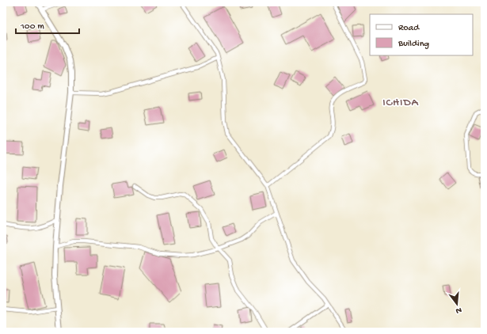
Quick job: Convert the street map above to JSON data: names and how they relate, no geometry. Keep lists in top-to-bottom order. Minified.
{"districts":["ICHIDA"],"legend":["Road","Building"],"scale_bar":"100 m","north":"bottom"}
